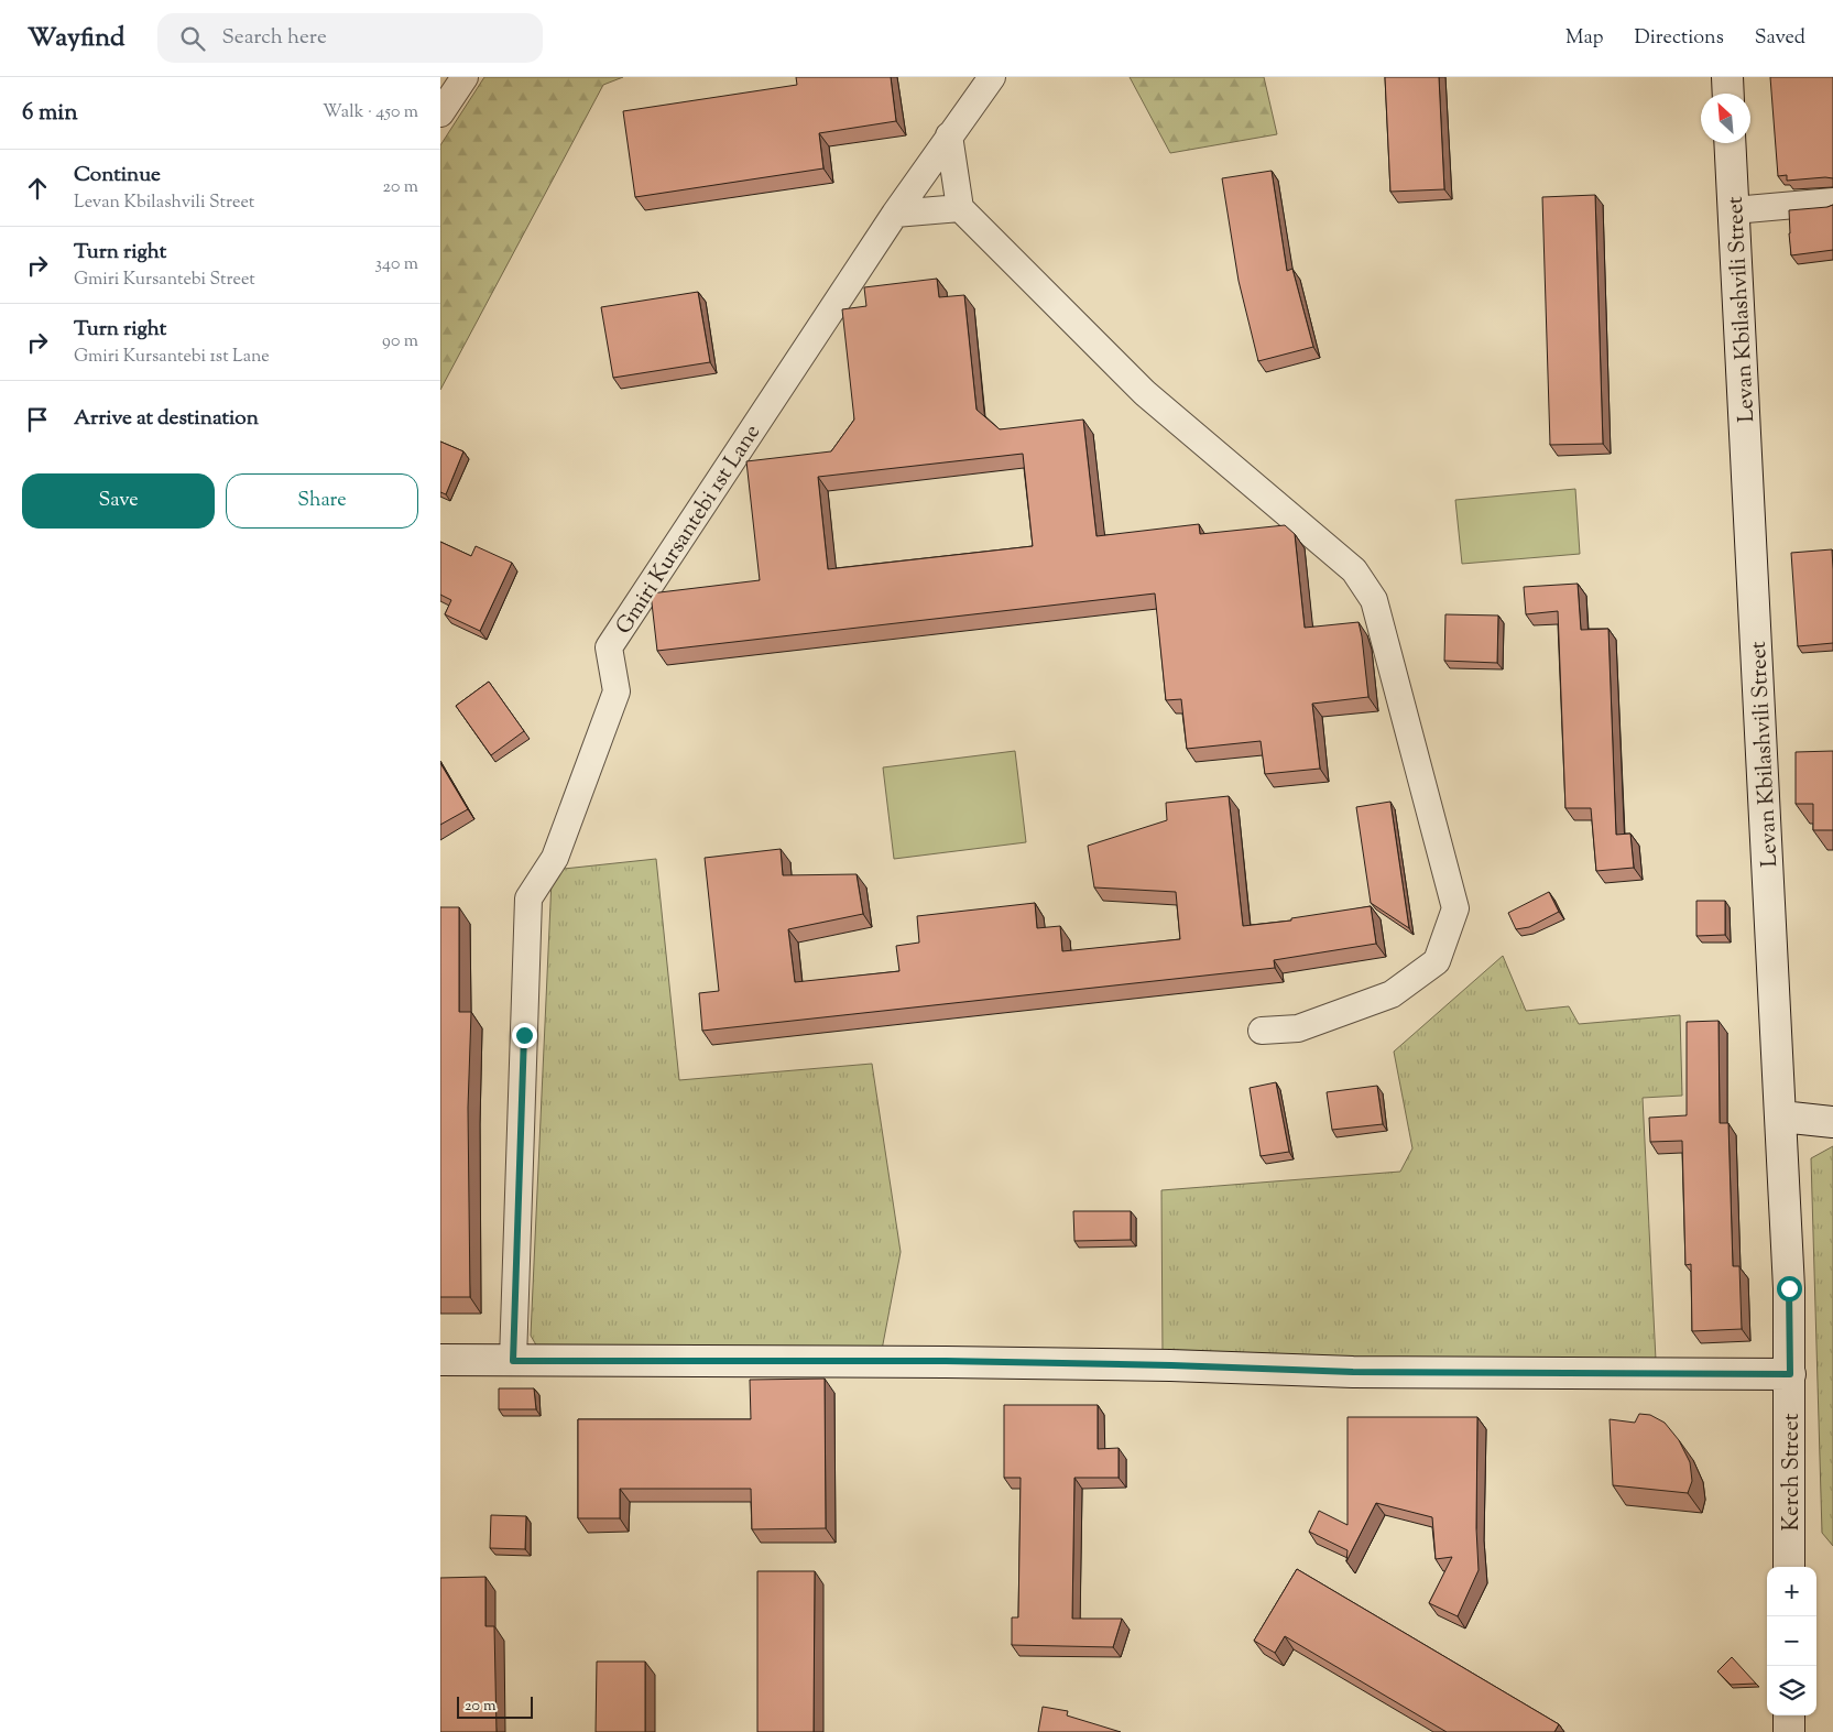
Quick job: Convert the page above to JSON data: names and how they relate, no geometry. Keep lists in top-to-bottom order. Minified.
{"streets":{"main road":["Levan Kbilashvili Street","Kerch Street"],"street":["Gmiri Kursantebi 1st Lane"]},"crossings":[["Levan Kbilashvili Street","Kerch Street"]],"scale_bar":"20 m","north":"top left","page":{"header":"Wayfind","search":"Search here","nav":["Map","Directions","Saved"],"heading":["6 min","Walk · 450 m"],"list":[["Continue","Levan Kbilashvili Street","20 m"],["Turn right","Gmiri Kursantebi Street","340 m"],["Turn right","Gmiri Kursantebi 1st Lane","90 m"],"Arrive at destination"],"buttons":["Save","Share"],"map_buttons":["+","−"],"scale":"20 m"}}
